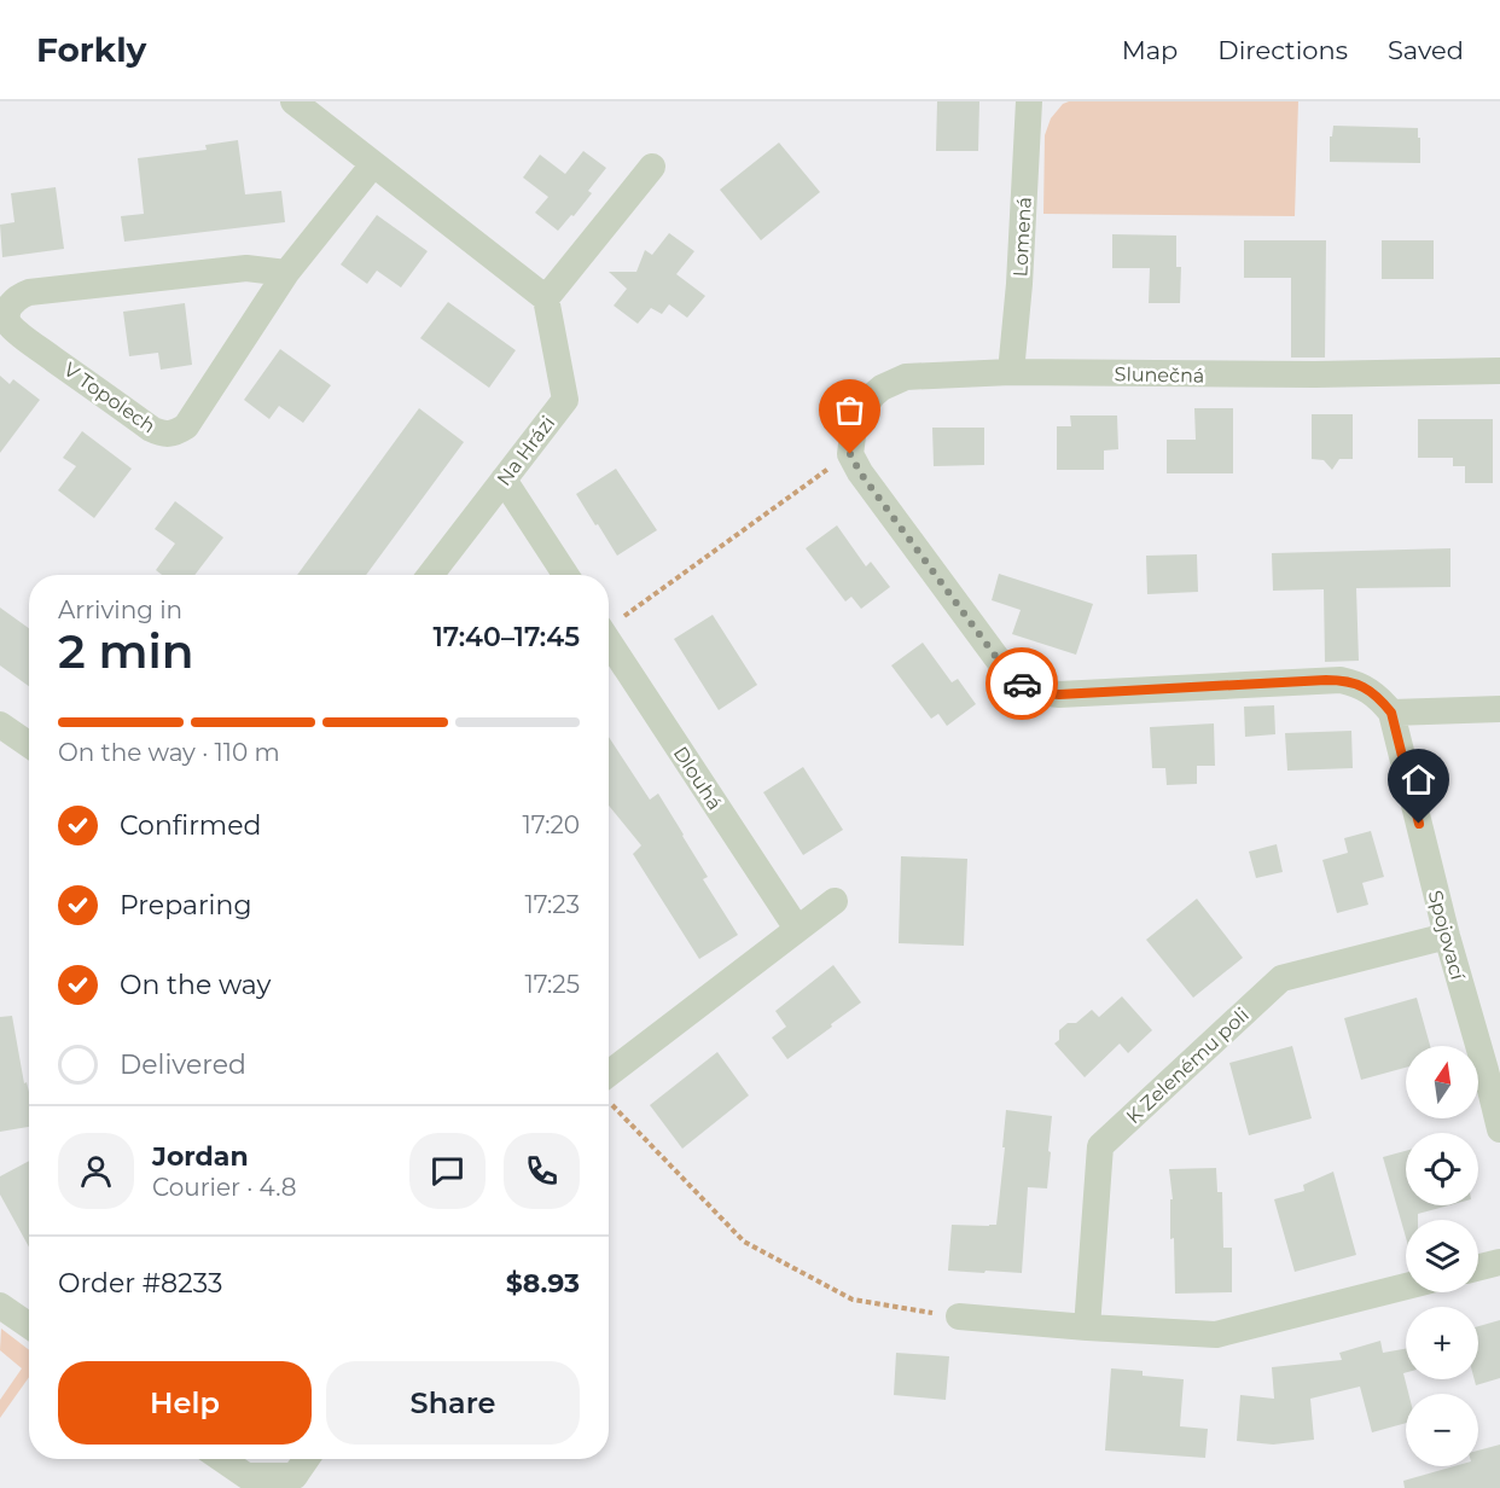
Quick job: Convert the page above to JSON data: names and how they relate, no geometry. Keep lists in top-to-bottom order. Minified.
{"streets":{"street":["Lomená","Slunečná","V Topolech","Na Hrázi","Dlouhá","Spojovací","K Zelenému poli"]},"crossings":[["Lomená","Slunečná"],["Spojovací","K Zelenému poli"]],"north":"top","page":{"header":"Forkly","nav":["Map","Directions","Saved"],"heading":["2 min","Arriving in","17:40–17:45"],"panel":["Jordan","Courier · 4.8","Order #8233","$8.93"],"bar":"On the way · 110 m","list":[["Confirmed","17:20"],["Preparing","17:23"],["On the way","17:25"],"Delivered"],"map_buttons":["+","−"],"buttons":["Help","Share"]}}
